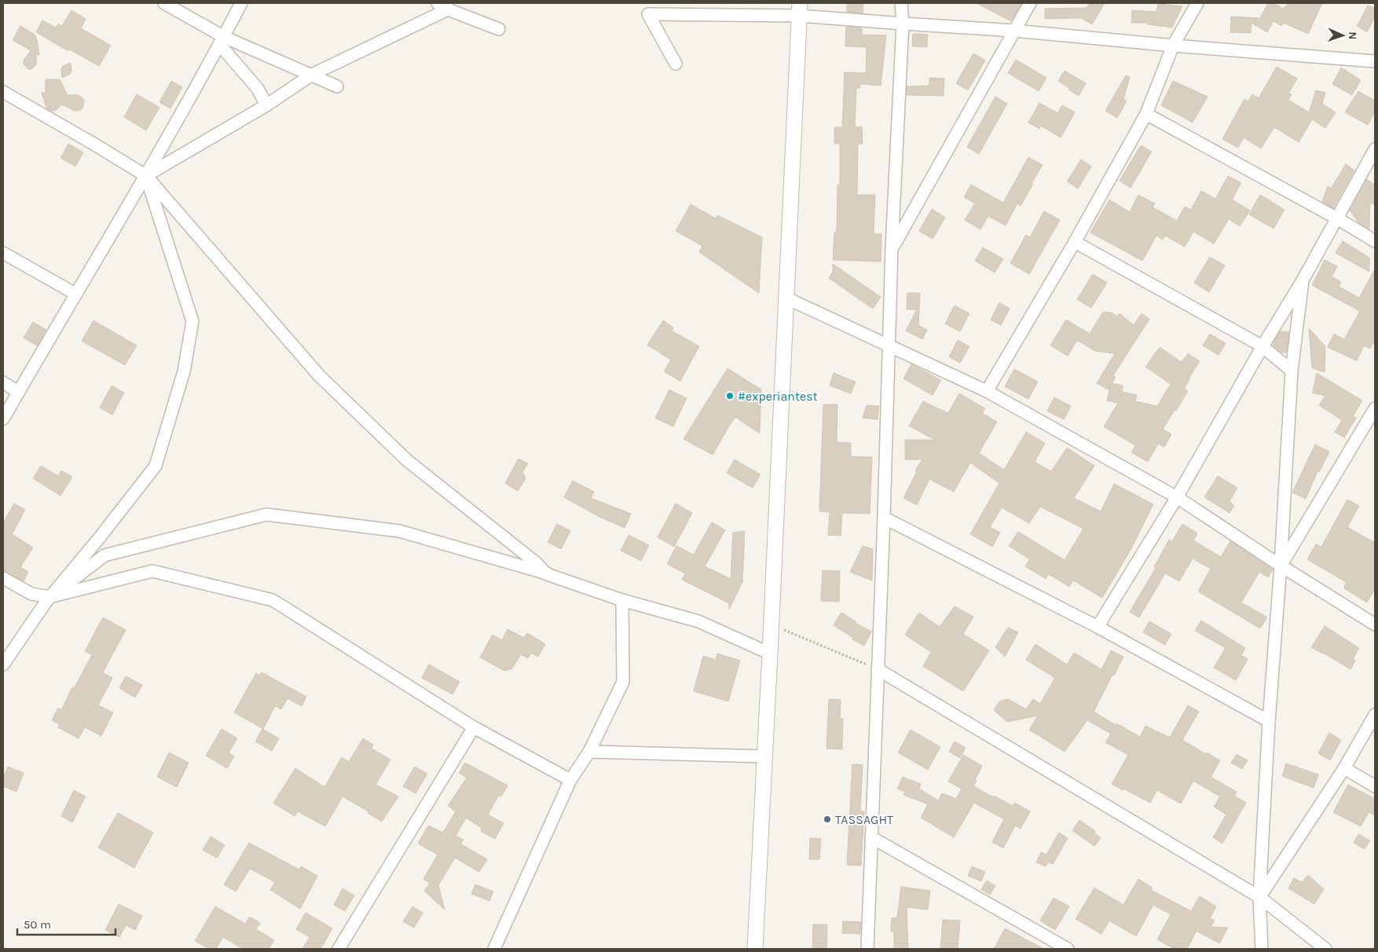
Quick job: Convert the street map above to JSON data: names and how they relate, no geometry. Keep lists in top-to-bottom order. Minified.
{"places":["#experiantest","TASSAGHT"],"scale_bar":"50 m","north":"right"}
